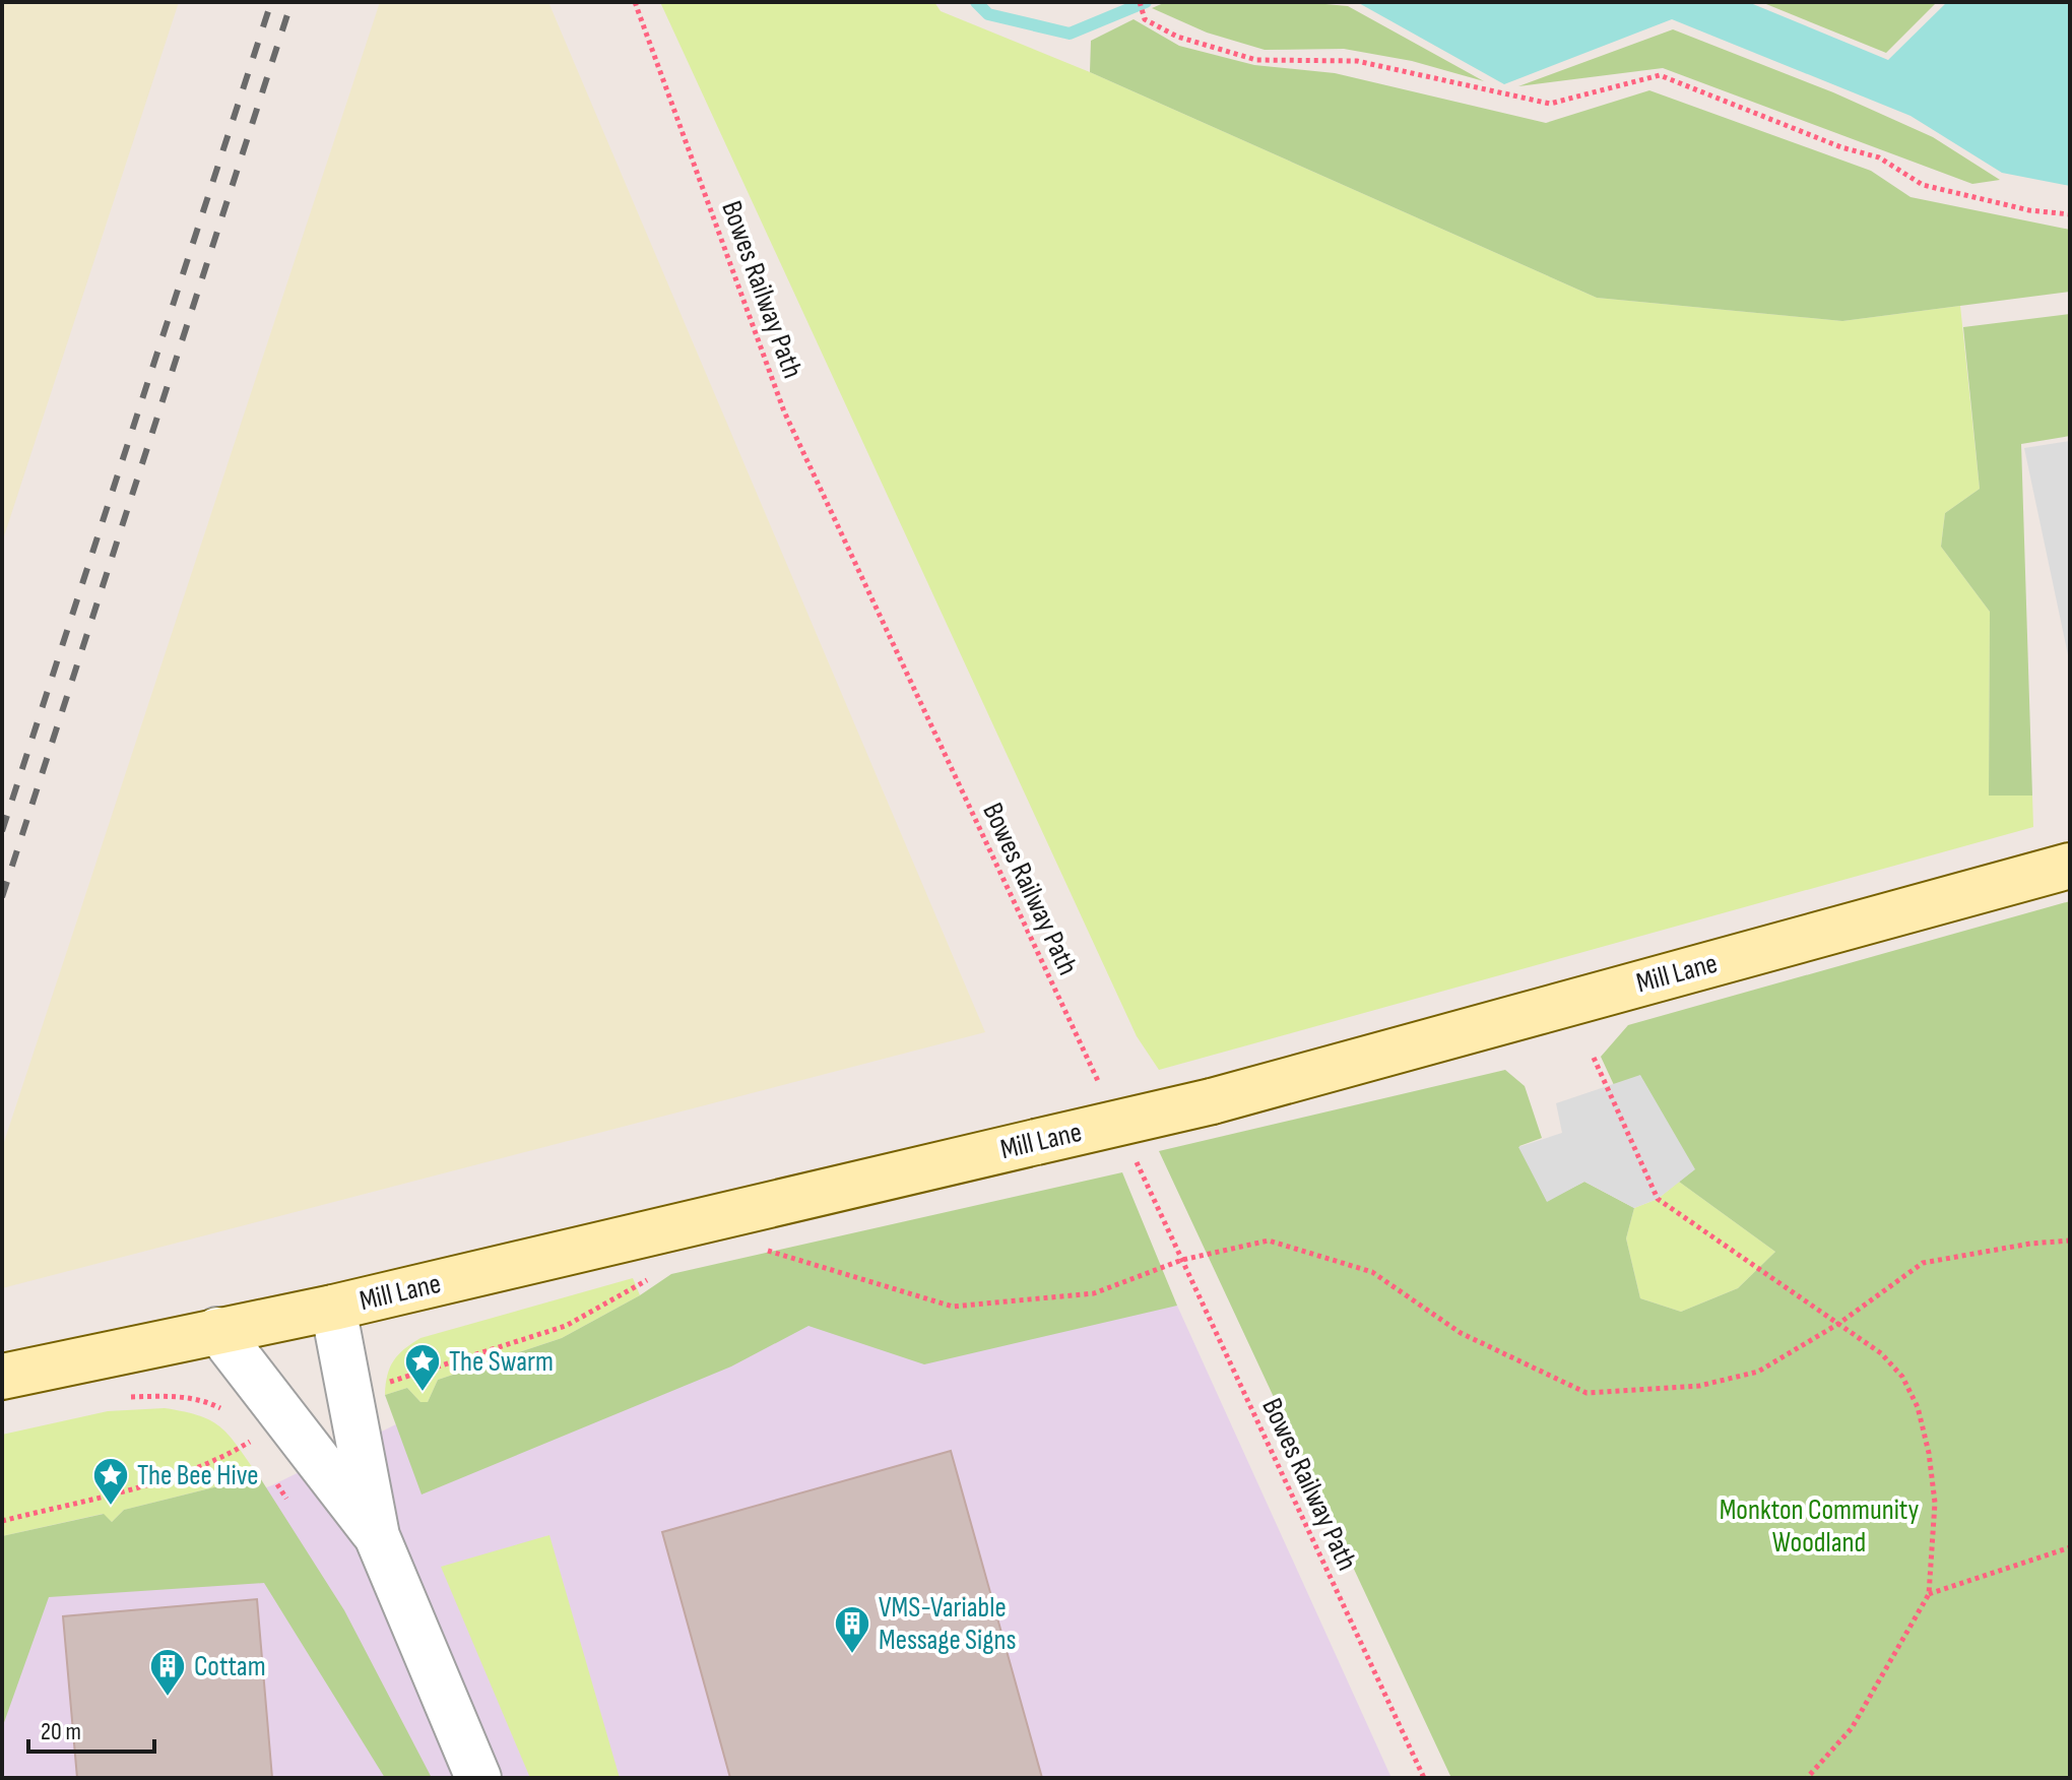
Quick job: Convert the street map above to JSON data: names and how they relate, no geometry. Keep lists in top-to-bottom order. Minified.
{"streets":{"main road":["Mill Lane"],"path":["Bowes Railway Path"]},"parks":["Monkton Community Woodland"],"places":{"place":["The Swarm","The Bee Hive"],"building":["VMS-Variable Message Signs","Cottam"]},"scale_bar":"20 m"}
